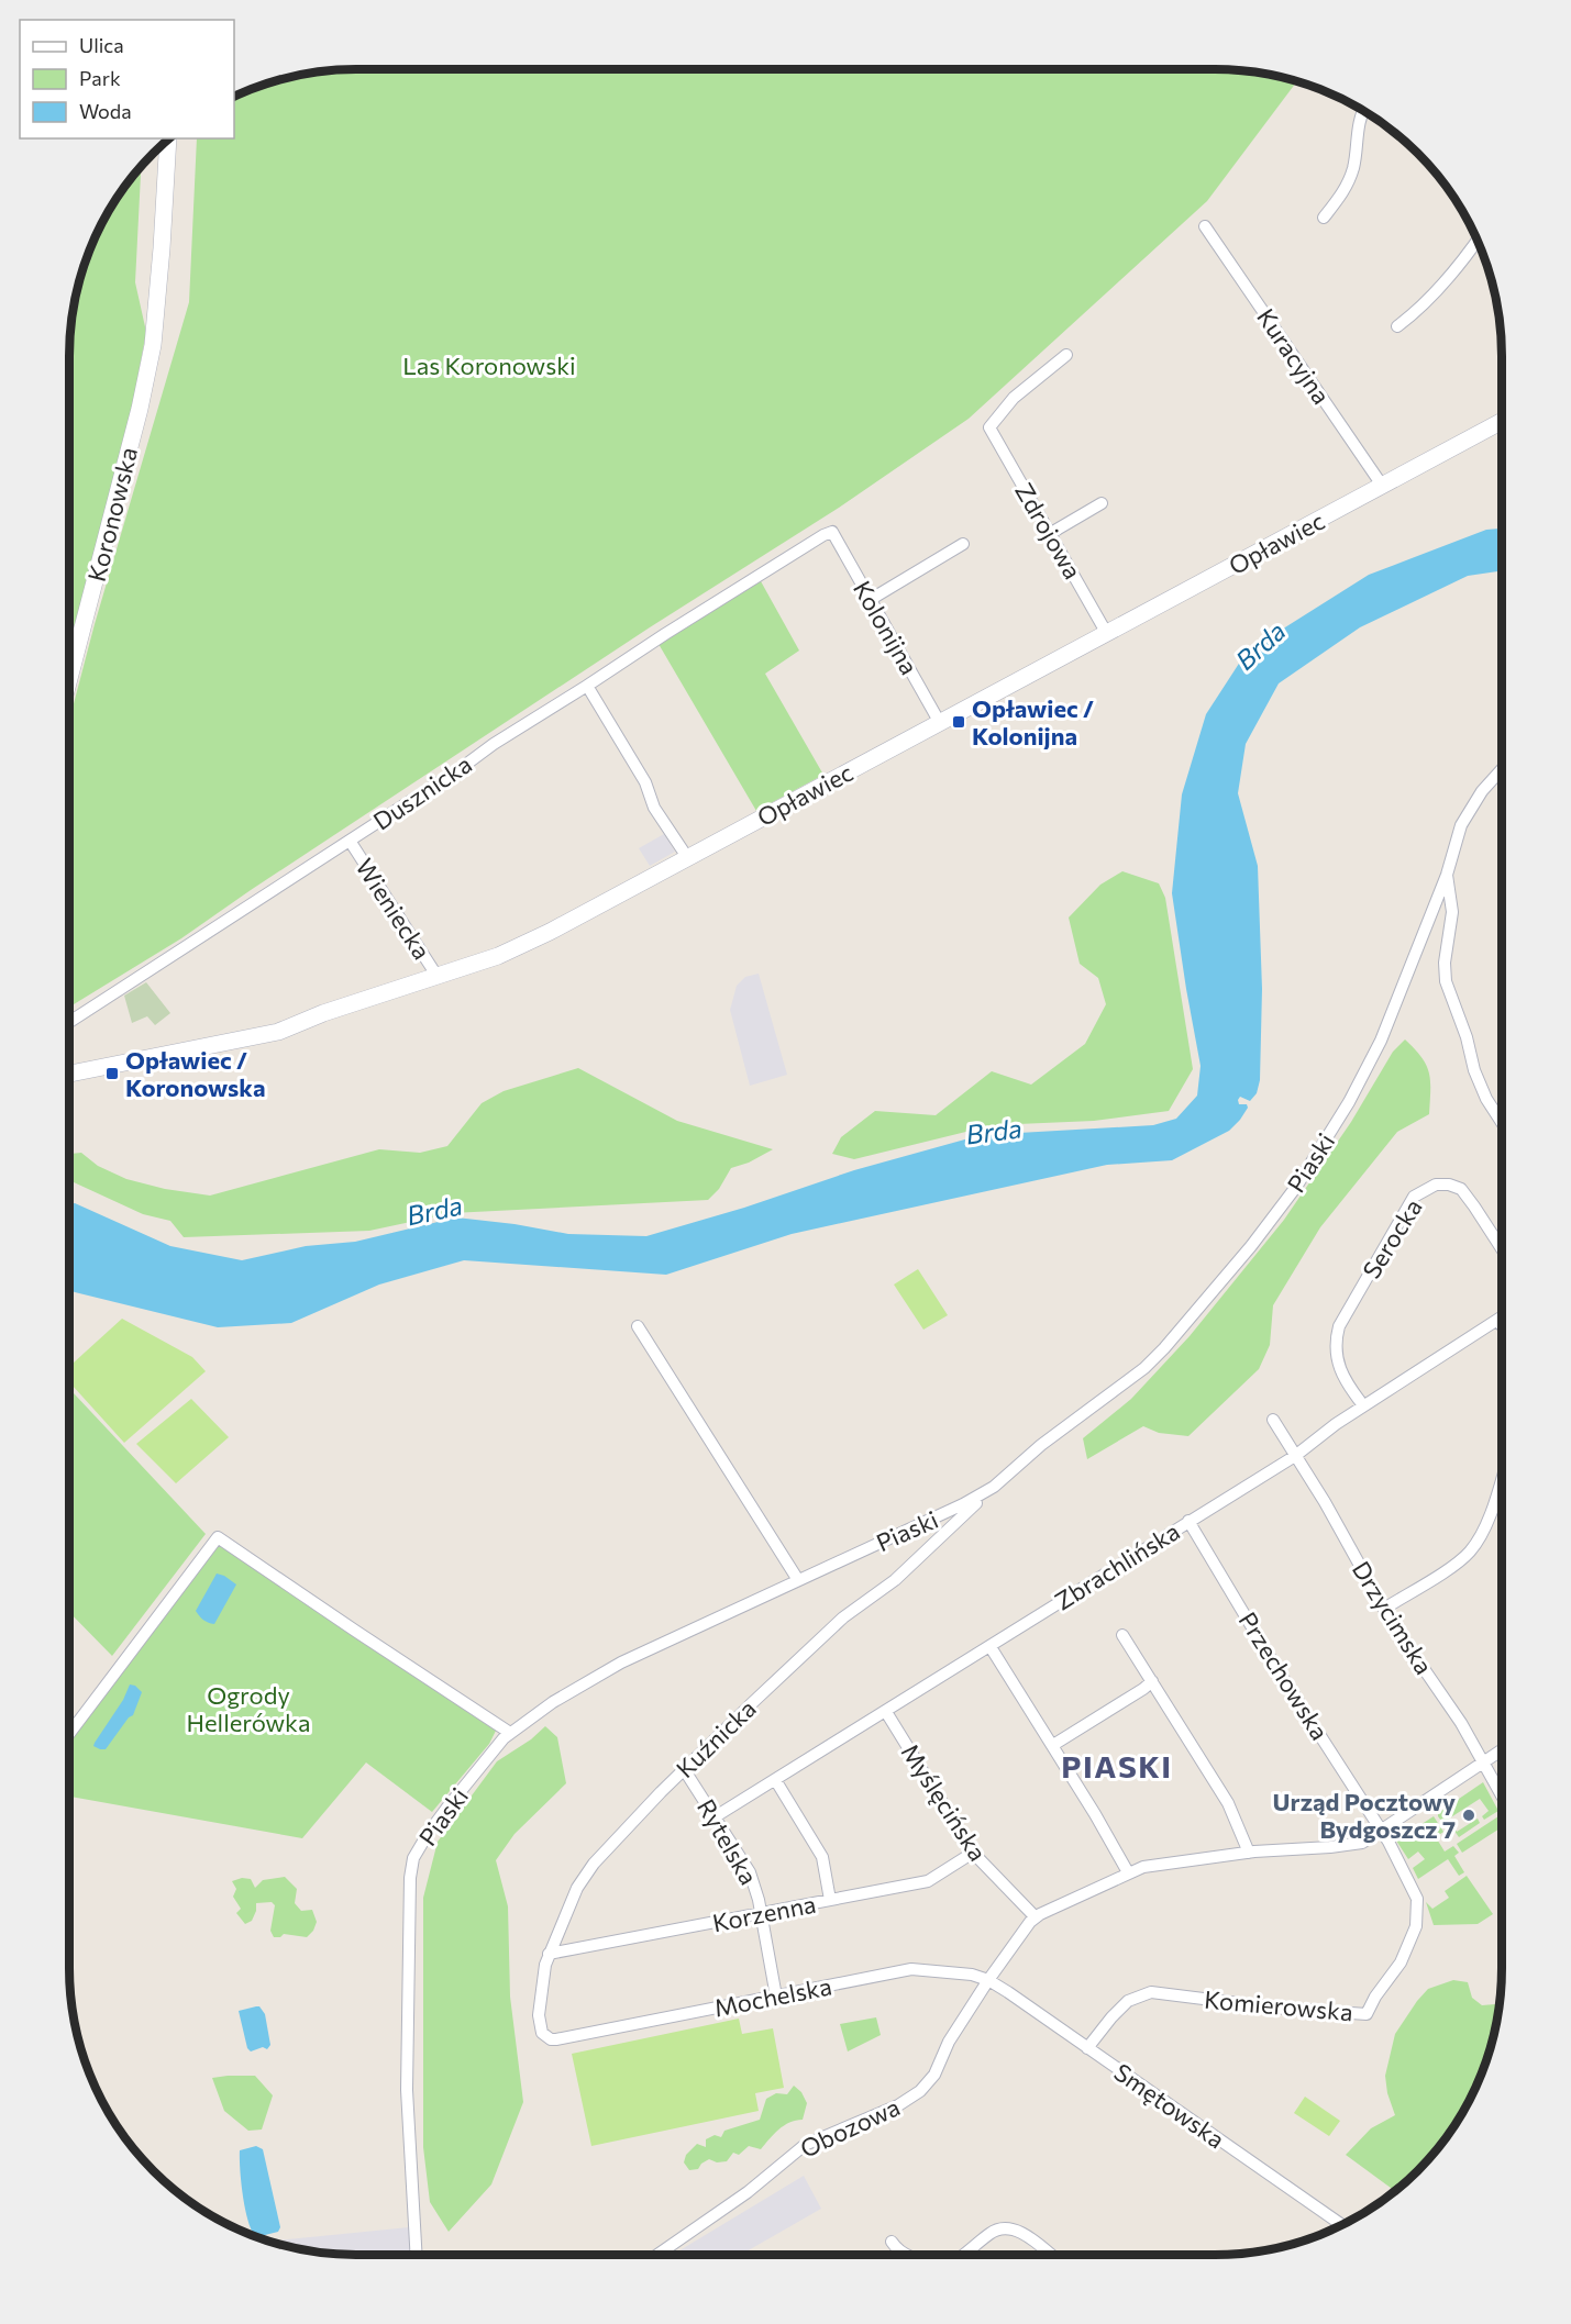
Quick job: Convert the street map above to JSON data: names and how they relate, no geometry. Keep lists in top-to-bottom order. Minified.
{"streets":{"street":["Kuracyjna","Koronowska","Zdrojowa","Opławiec","Kolonijna","Dusznicka","Wieniecka","Piaski","Serocka","Zbrachlińska","Drzycimska","Przechowska","Kuźnicka","Myślęcińska","Rytelska","Korzenna","Mochelska","Komierowska","Smętowska","Obozowa"]},"crossings":[["Kuracyjna","Opławiec"],["Zdrojowa","Opławiec"],["Opławiec","Kolonijna"],["Opławiec","Wieniecka"],["Kolonijna","Dusznicka"],["Dusznicka","Wieniecka"],["Piaski","Kuźnicka"],["Serocka","Zbrachlińska"],["Zbrachlińska","Drzycimska"],["Zbrachlińska","Przechowska"],["Zbrachlińska","Myślęcińska"],["Zbrachlińska","Rytelska"],["Przechowska","Komierowska"],["Kuźnicka","Rytelska"],["Kuźnicka","Korzenna"],["Kuźnicka","Mochelska"],["Myślęcińska","Korzenna"],["Myślęcińska","Obozowa"],["Rytelska","Korzenna"],["Rytelska","Mochelska"],["Mochelska","Smętowska"],["Mochelska","Obozowa"],["Komierowska","Smętowska"],["Smętowska","Obozowa"]],"districts":["PIASKI"],"water":["Brda"],"parks":["Las Koronowski","Ogrody Hellerówka"],"places":{"transit":["Opławiec / Kolonijna","Opławiec / Koronowska"],"other":["Urząd Pocztowy Bydgoszcz 7"]},"legend":["Ulica","Park","Woda"]}
